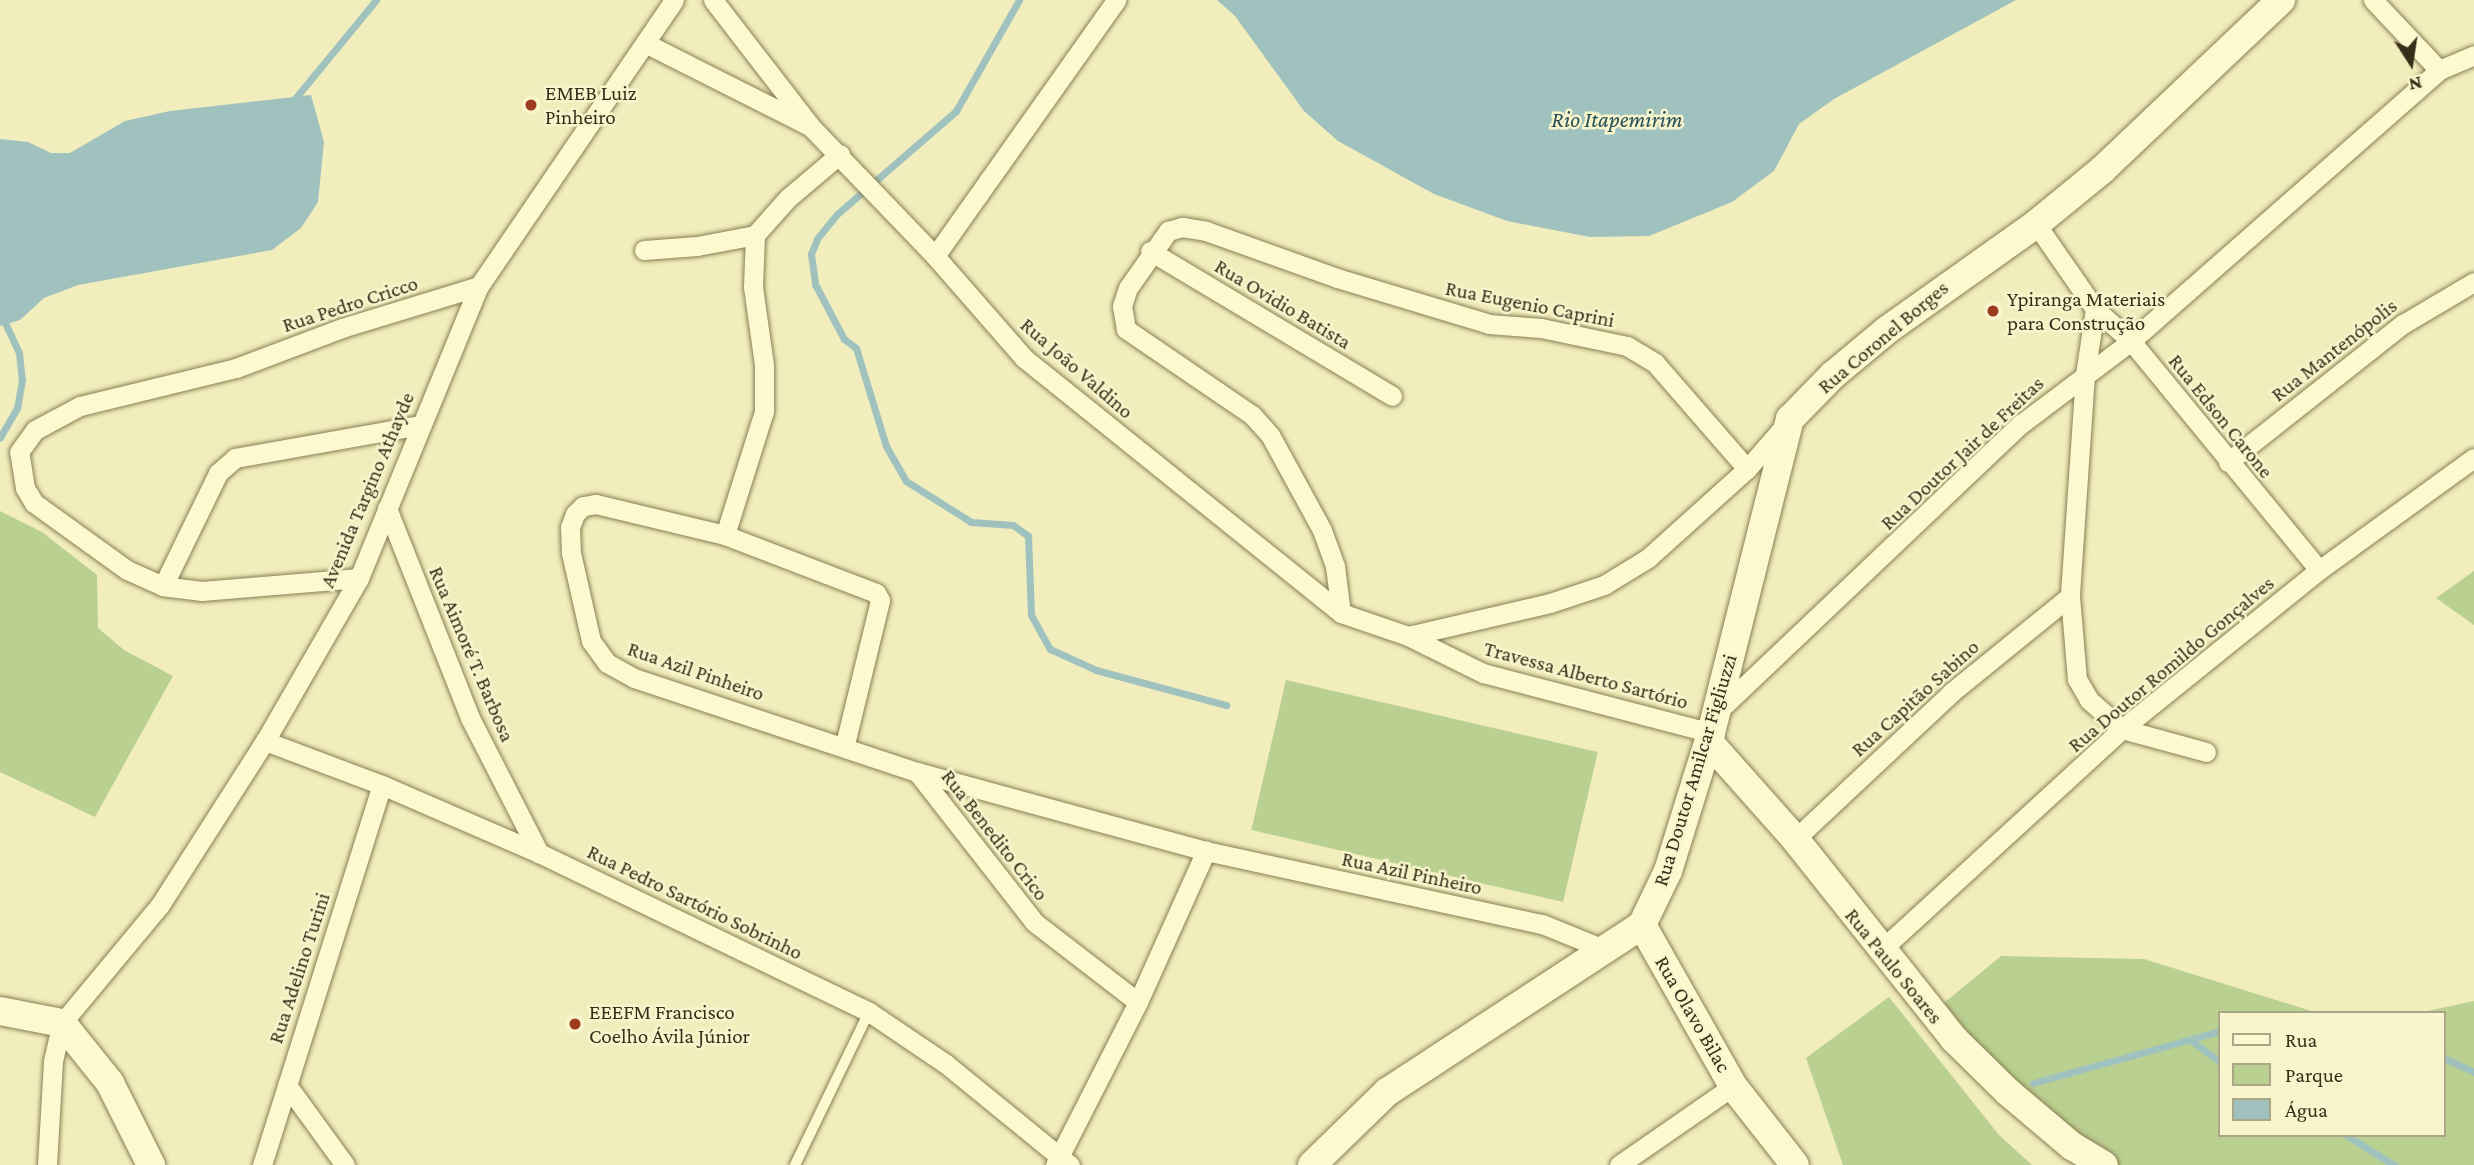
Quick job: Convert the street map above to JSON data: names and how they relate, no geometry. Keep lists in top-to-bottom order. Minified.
{"streets":{"main road":["Rua Coronel Borges","Rua Doutor Amilcar Figliuzzi","Rua Paulo Soares","Rua Olavo Bilac"],"street":["Rua Pedro Cricco","Rua Ovidio Batista","Rua Eugenio Caprini","Rua Mantenópolis","Rua João Valdino","Rua Edson Carone","Rua Doutor Jair de Freitas","Avenida Targino Athayde","Rua Aimoré T. Barbosa","Rua Doutor Romildo Gonçalves","Rua Azil Pinheiro","Travessa Alberto Sartório","Rua Capitão Sabino","Rua Benedito Crico","Rua Pedro Sartório Sobrinho","Rua Adelino Turini"]},"crossings":[["Rua Pedro Cricco","Avenida Targino Athayde"],["Rua Ovidio Batista","Rua Eugenio Caprini"],["Rua Eugenio Caprini","Rua Coronel Borges"],["Rua Coronel Borges","Rua Edson Carone"],["Rua Coronel Borges","Travessa Alberto Sartório"],["Rua Coronel Borges","Rua Doutor Amilcar Figliuzzi"],["Rua Mantenópolis","Rua Edson Carone"],["Rua João Valdino","Avenida Targino Athayde"],["Rua Edson Carone","Rua Doutor Jair de Freitas"],["Rua Edson Carone","Rua Doutor Romildo Gonçalves"],["Rua Doutor Jair de Freitas","Travessa Alberto Sartório"],["Rua Doutor Jair de Freitas","Rua Doutor Amilcar Figliuzzi"],["Rua Doutor Jair de Freitas","Rua Paulo Soares"],["Avenida Targino Athayde","Rua Aimoré T. Barbosa"],["Avenida Targino Athayde","Rua Pedro Sartório Sobrinho"],["Rua Aimoré T. Barbosa","Rua Pedro Sartório Sobrinho"],["Rua Doutor Romildo Gonçalves","Rua Paulo Soares"],["Rua Azil Pinheiro","Rua Doutor Amilcar Figliuzzi"],["Rua Azil Pinheiro","Rua Benedito Crico"],["Travessa Alberto Sartório","Rua Doutor Amilcar Figliuzzi"],["Travessa Alberto Sartório","Rua Paulo Soares"],["Rua Capitão Sabino","Rua Paulo Soares"],["Rua Doutor Amilcar Figliuzzi","Rua Paulo Soares"],["Rua Doutor Amilcar Figliuzzi","Rua Olavo Bilac"],["Rua Pedro Sartório Sobrinho","Rua Adelino Turini"]],"water":["Rio Itapemirim"],"places":["EMEB Luiz Pinheiro","Ypiranga Materiais para Construção","EEEFM Francisco Coelho Ávila Júnior"],"legend":["Rua","Parque","Água"],"north":"bottom"}
